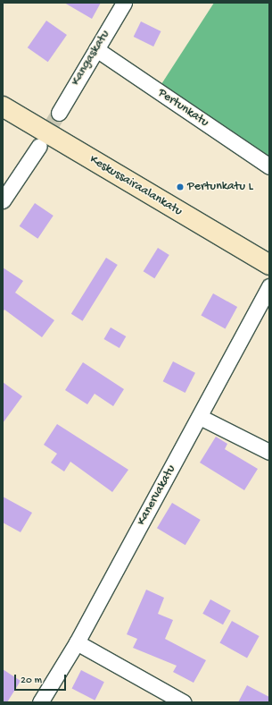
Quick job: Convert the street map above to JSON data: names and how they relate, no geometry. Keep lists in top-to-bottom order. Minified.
{"streets":{"street":["Kangaskatu","Pertunkatu","Keskussairaalankatu","Kanervakatu"]},"crossings":[["Kangaskatu","Pertunkatu"]],"places":["Pertunkatu L"],"scale_bar":"20 m"}
